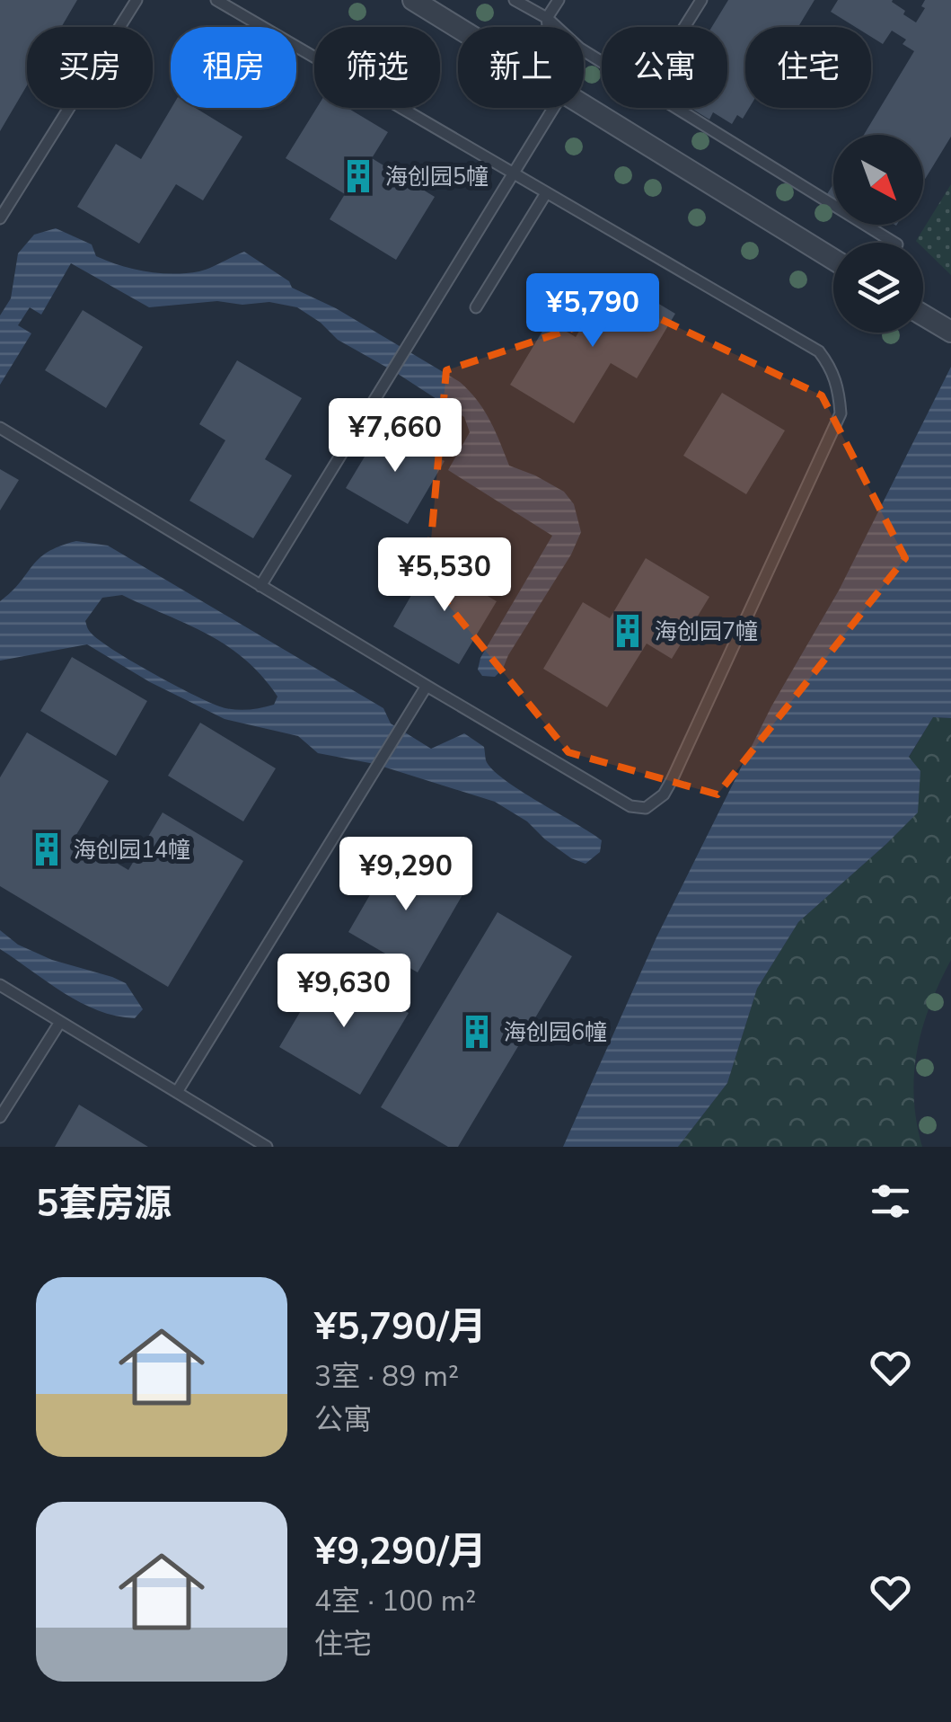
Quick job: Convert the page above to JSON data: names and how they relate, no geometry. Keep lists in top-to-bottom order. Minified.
{"places":{"building":["海创园5幢","海创园7幢","海创园14幢","海创园6幢"]},"north":"bottom right","page":{"chip":["买房","租房","筛选","新上","公寓","住宅"],"price":["¥5,790","¥7,660","¥5,530","¥9,290","¥9,630"],"heading":"5套房源","list":[{"name":"¥5,790/月","note":"3室 · 89 m² · 公寓"},{"name":"¥9,290/月","note":"4室 · 100 m² · 住宅"}]}}
